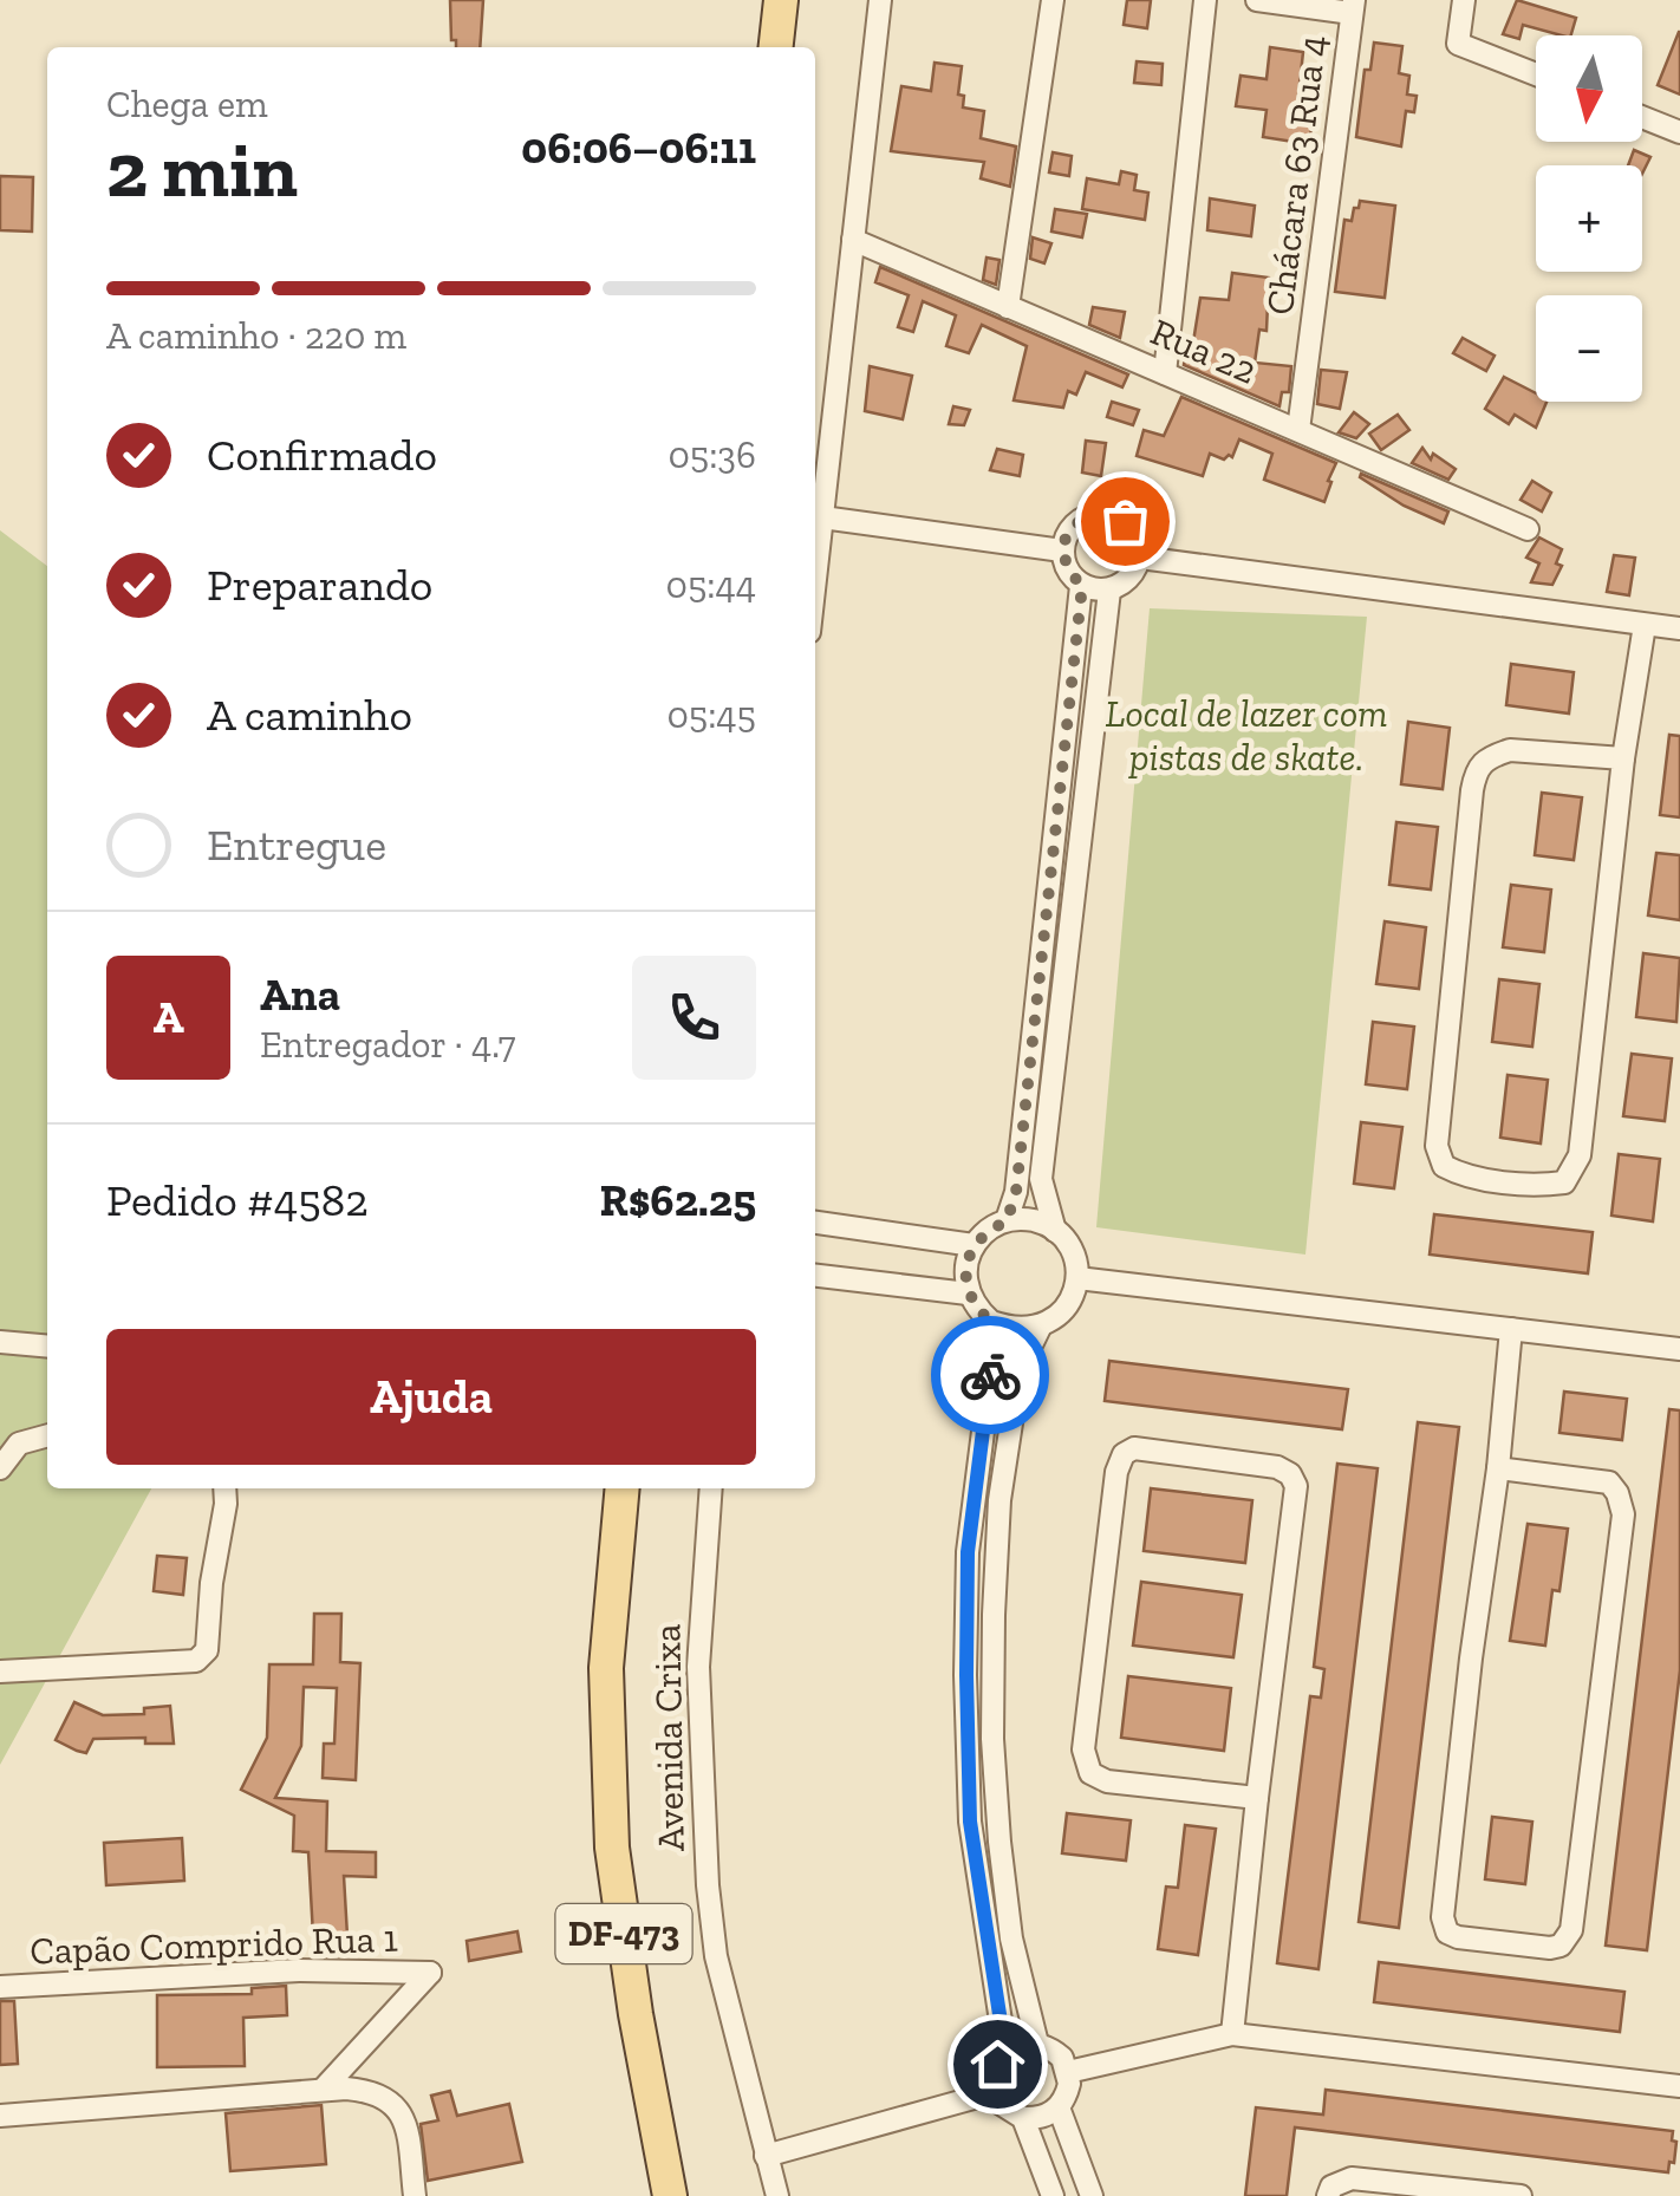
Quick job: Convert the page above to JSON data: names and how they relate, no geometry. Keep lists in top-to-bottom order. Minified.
{"streets":{"main road":["DF-473"],"street":["Chácara 63 Rua 4","Rua 22","Avenida Crixa","Capão Comprido Rua 1"]},"crossings":[["Chácara 63 Rua 4","Rua 22"]],"parks":["Local de lazer com pistas de skate."],"north":"bottom","page":{"map_buttons":["+","−"],"heading":["2 min","Chega em","06:06–06:11"],"panel":["Ana","Entregador · 4.7","Pedido #4582","R$62.25"],"bar":"A caminho · 220 m","list":[["Confirmado","05:36"],["Preparando","05:44"],["A caminho","05:45"],"Entregue"],"round":"A","buttons":"Ajuda"}}
